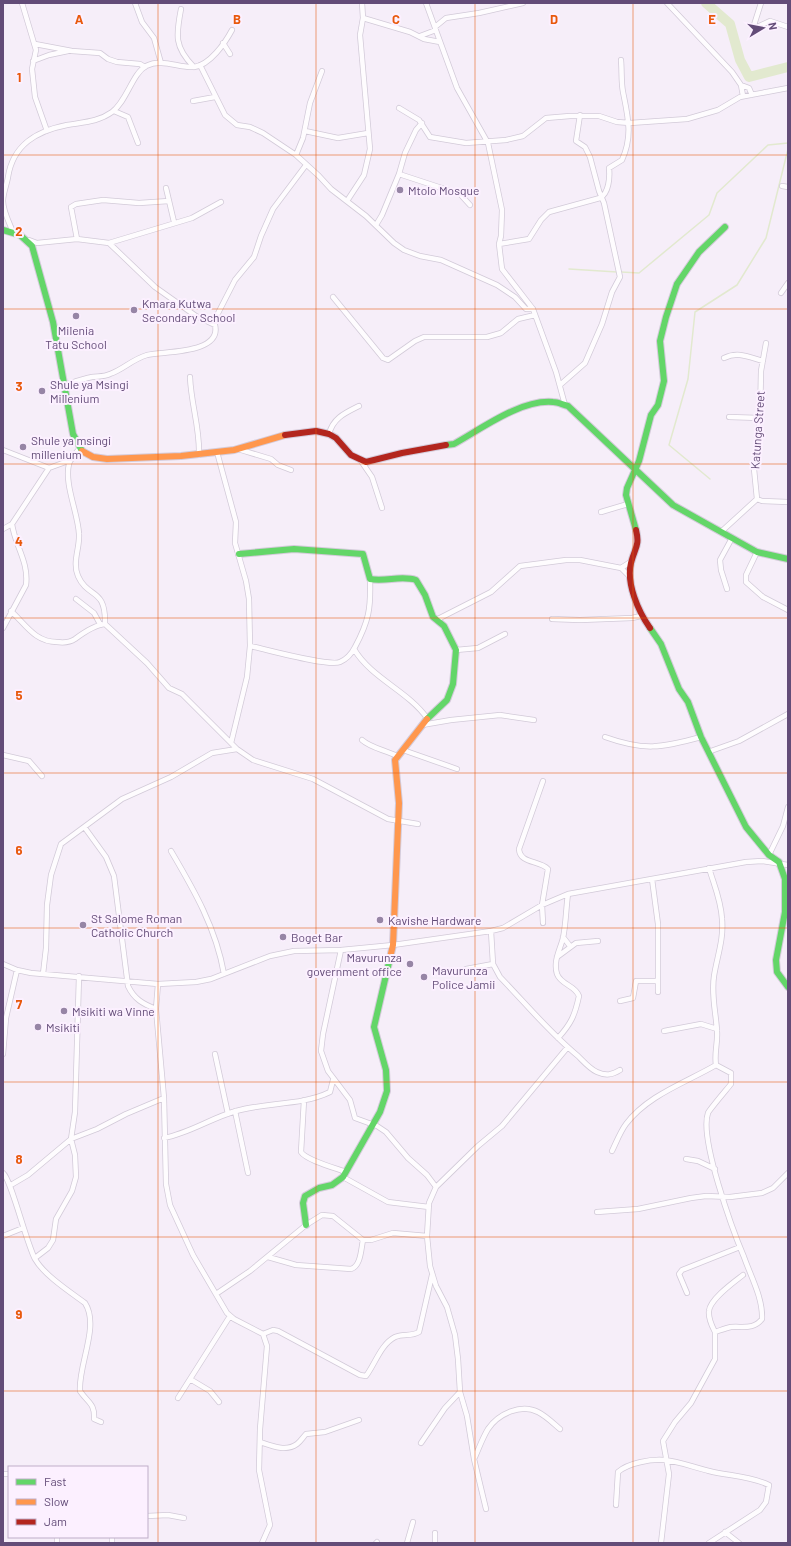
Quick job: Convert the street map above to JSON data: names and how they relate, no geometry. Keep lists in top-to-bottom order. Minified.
{"streets":{"street":["Katunga Street"]},"places":["Mtolo Mosque","Kmara Kutwa Secondary School","Milenia Tatu School","Shule ya Msingi Millenium","Shule ya msingi millenium","Kavishe Hardware","St Salome Roman Catholic Church","Boget Bar","Mavurunza government office","Mavurunza Police Jamii","Msikiti wa Vinne","Msikiti"],"legend":["Fast","Slow","Jam"],"north":"right","grid":{"columns":["A","B","C","D","E"],"rows":["1","2","3","4","5","6","7","8","9"]}}
